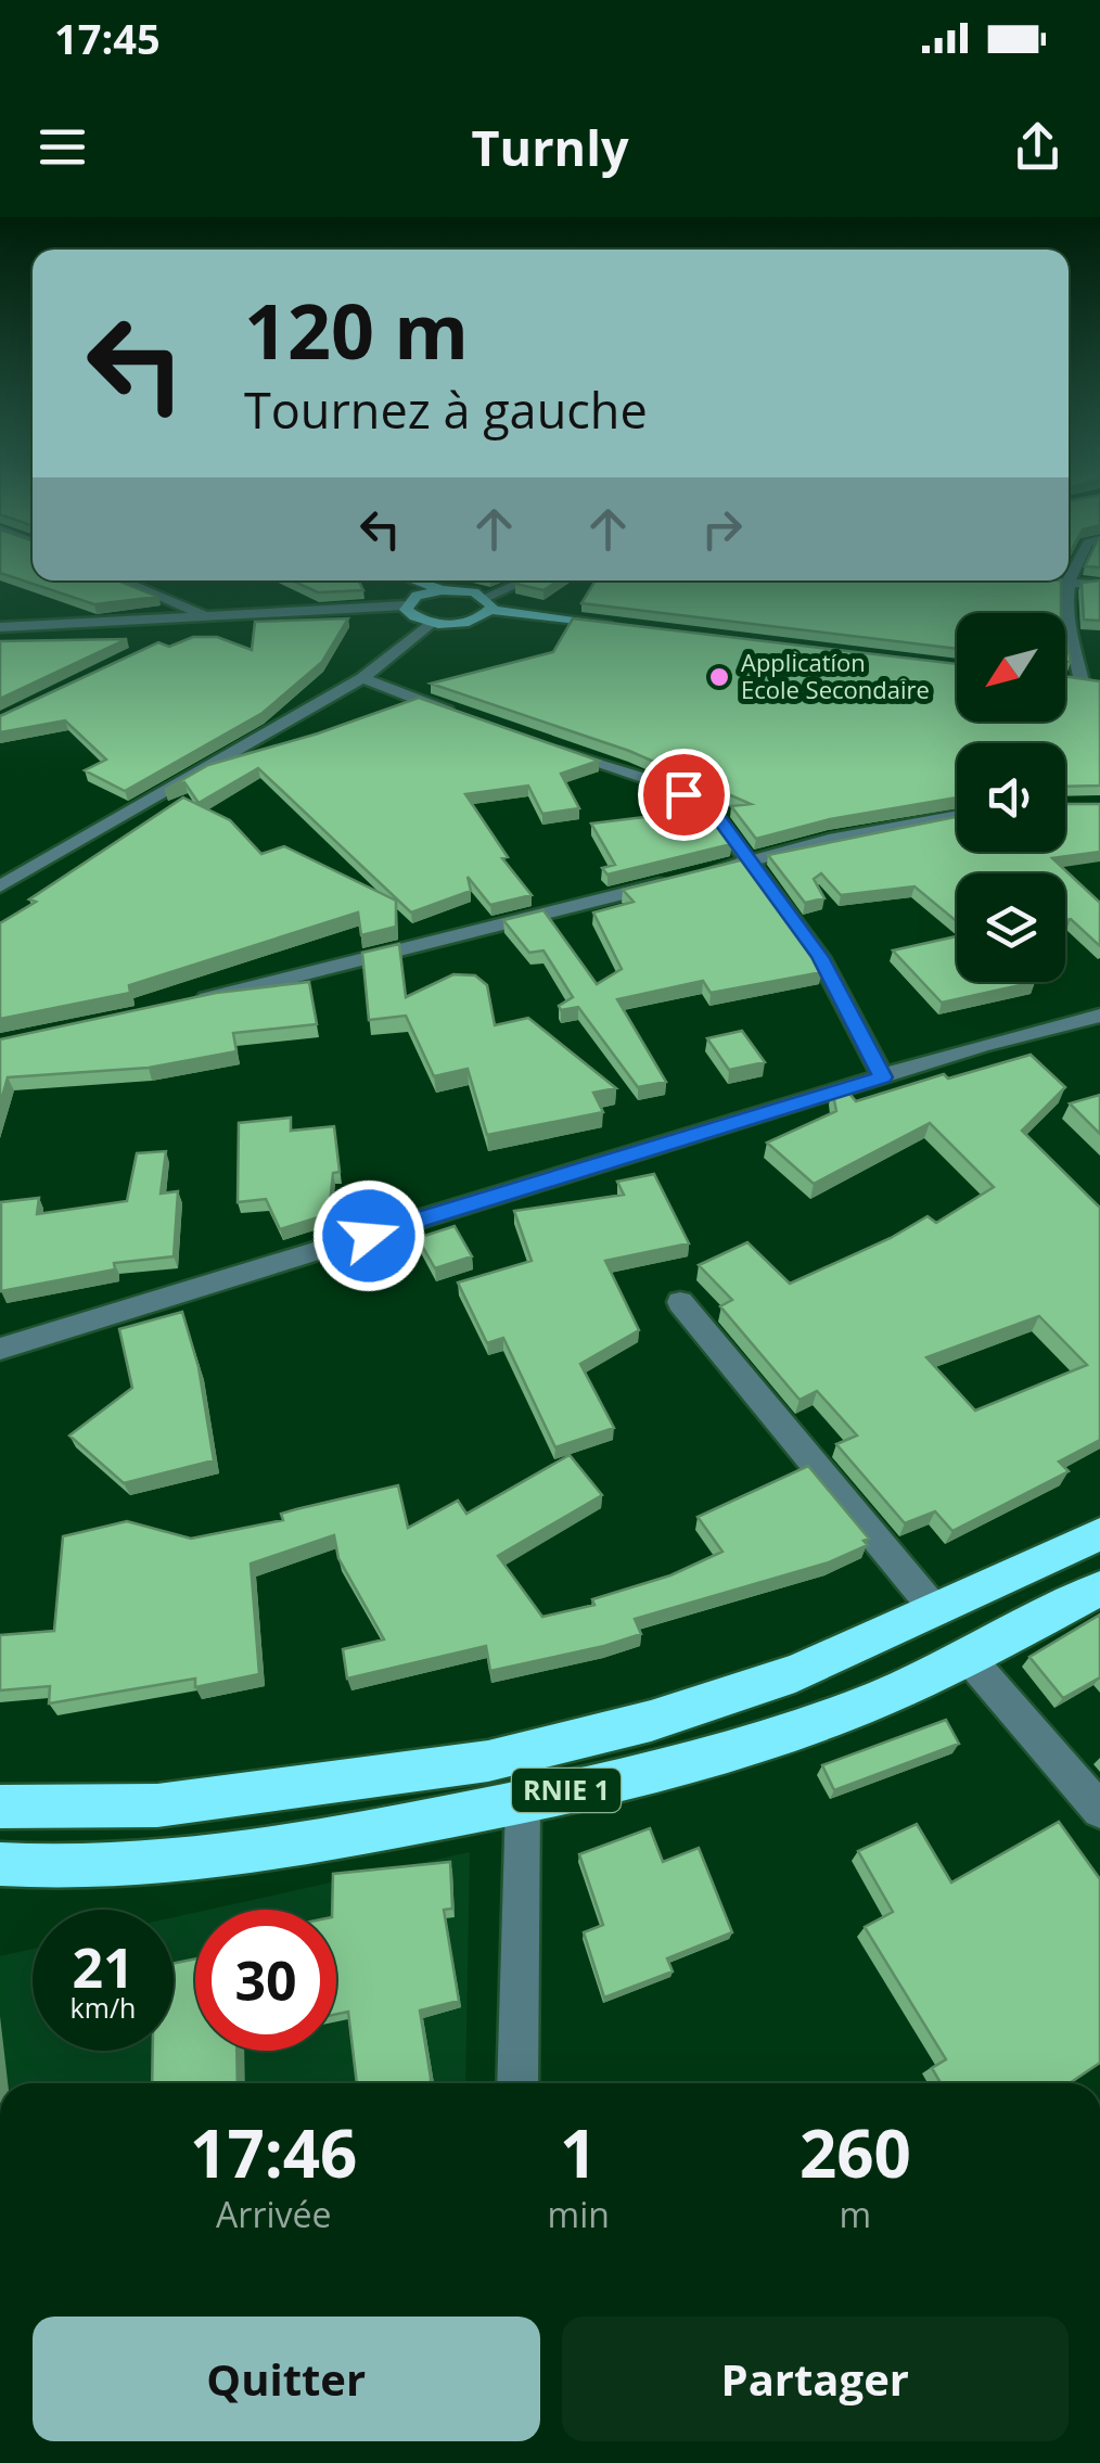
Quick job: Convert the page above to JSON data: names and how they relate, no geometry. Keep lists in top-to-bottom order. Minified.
{"streets":{"highway":["RNIE 1"]},"places":["Applicatíon Ecole Secondaire"],"north":"bottom left","page":{"status":"17:45","header":"Turnly","turn":["120 m","Tournez à gauche"],"speed":"21 km/h","limit":"30","eta":["17:46","Arrivée","1","min","260","m"],"buttons":["Quitter","Partager"]}}
